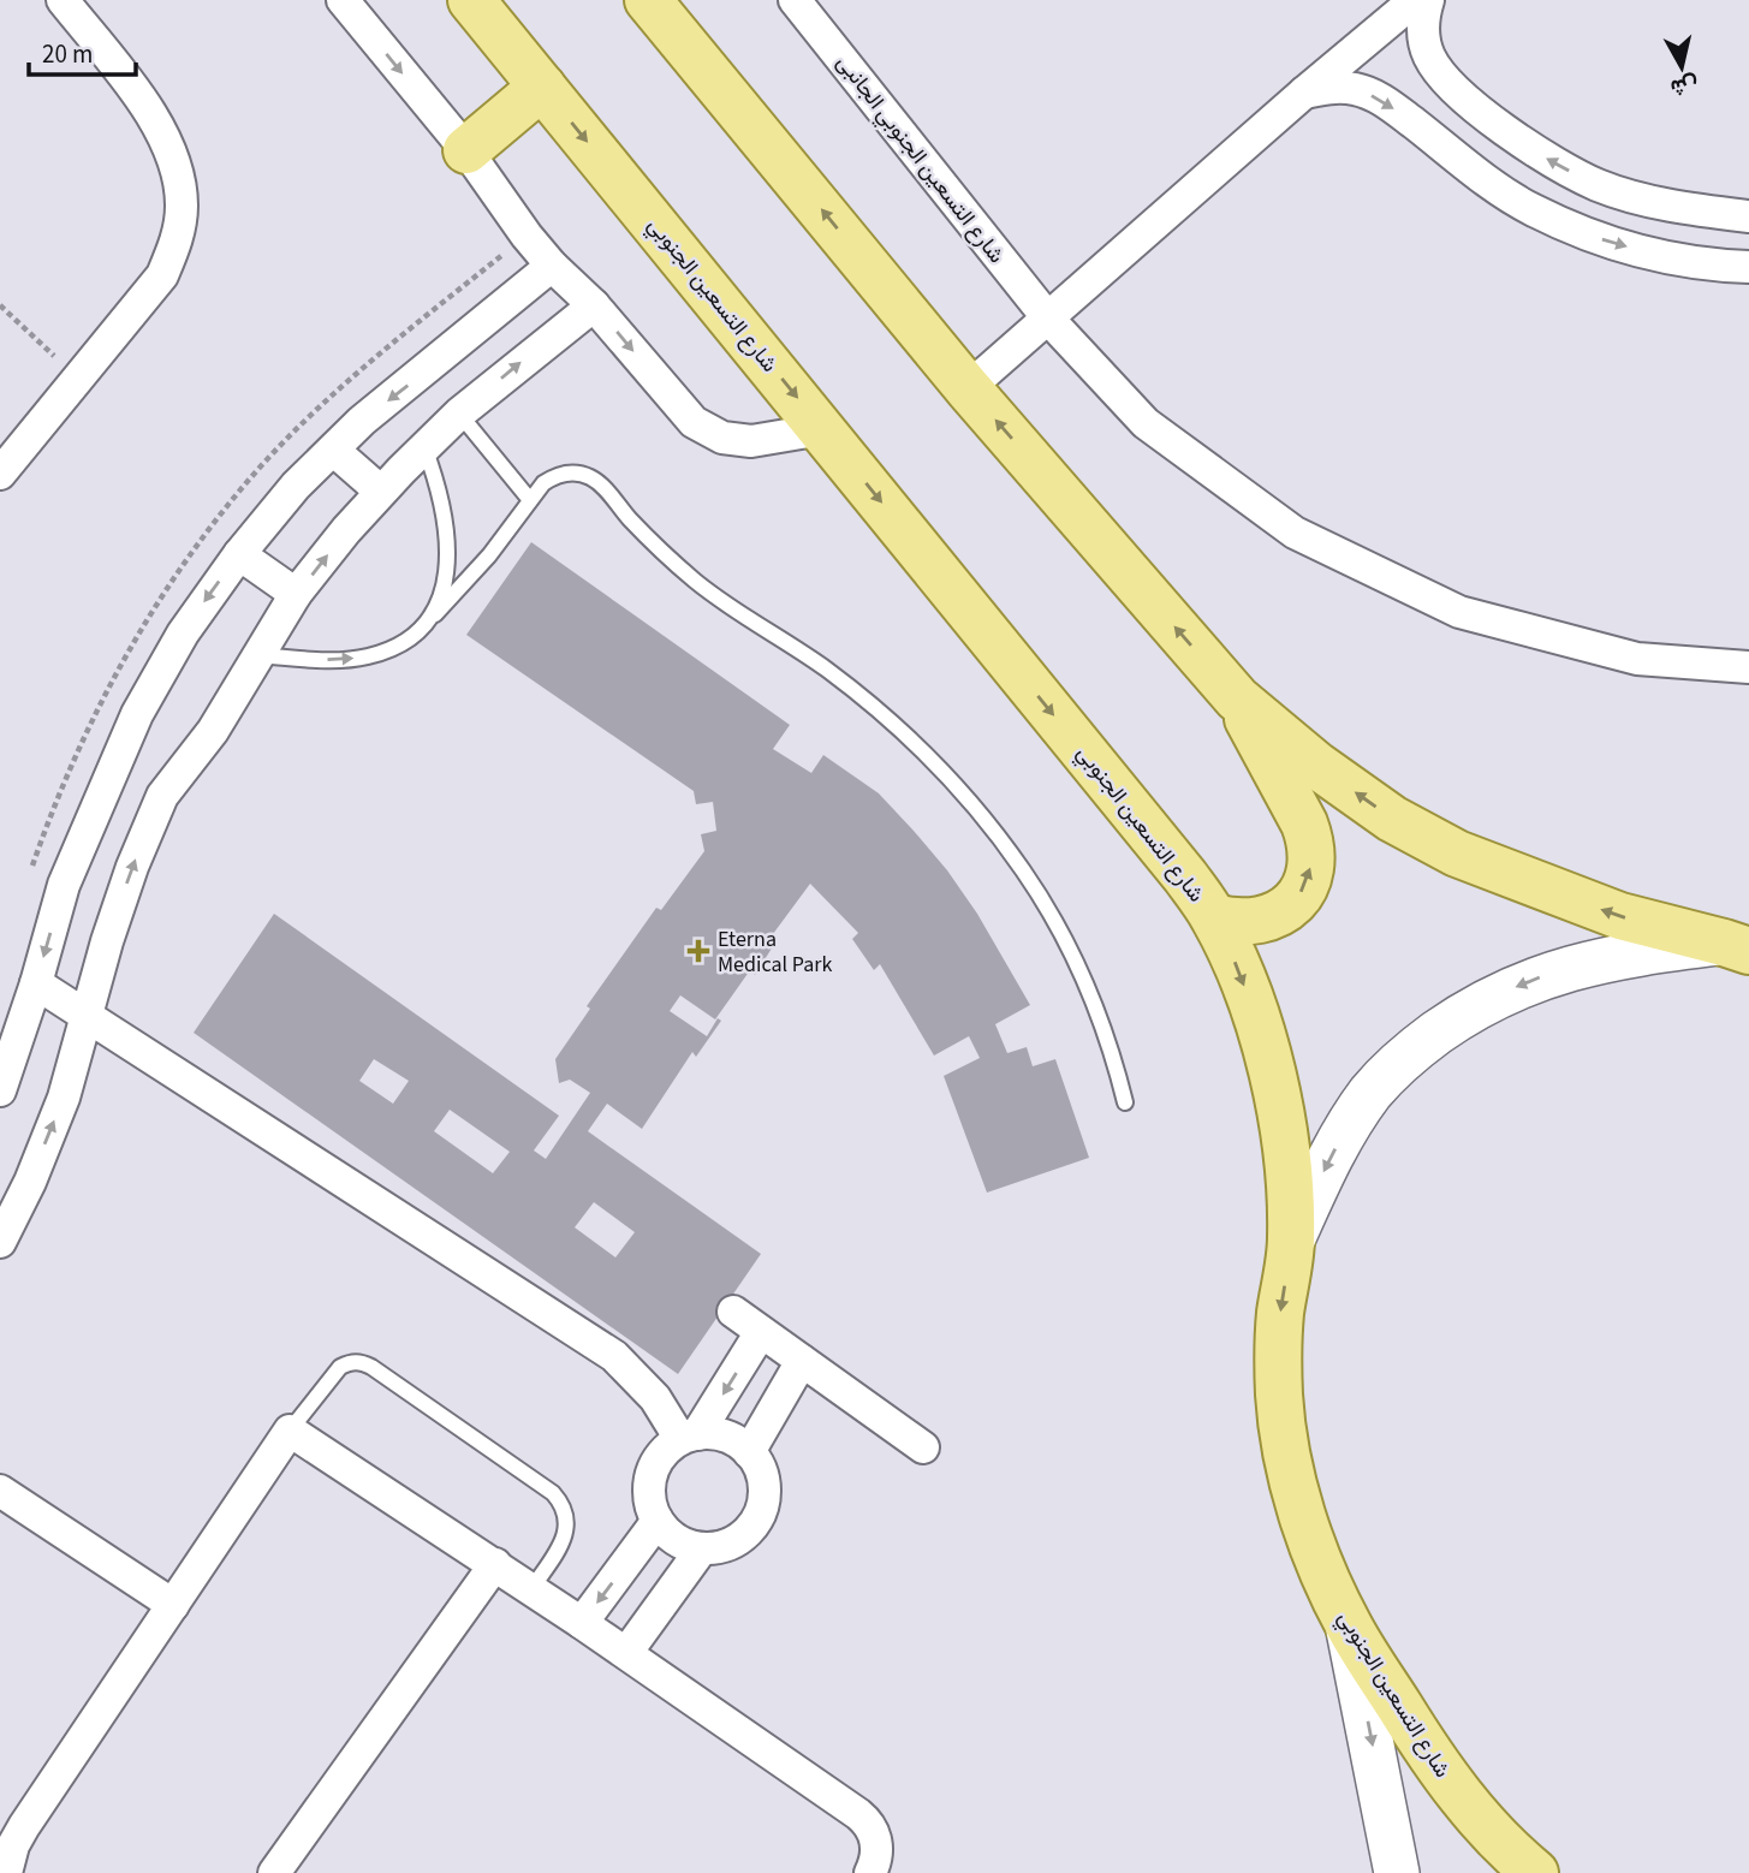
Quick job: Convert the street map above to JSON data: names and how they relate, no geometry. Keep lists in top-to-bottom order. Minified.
{"streets":{"main road":["شارع التسعين الجنوبي"],"street":["شارع التسعين الجنوبي الجانبى"]},"places":{"health":["Eterna Medical Park"]},"scale_bar":"20 m","north":"bottom"}
